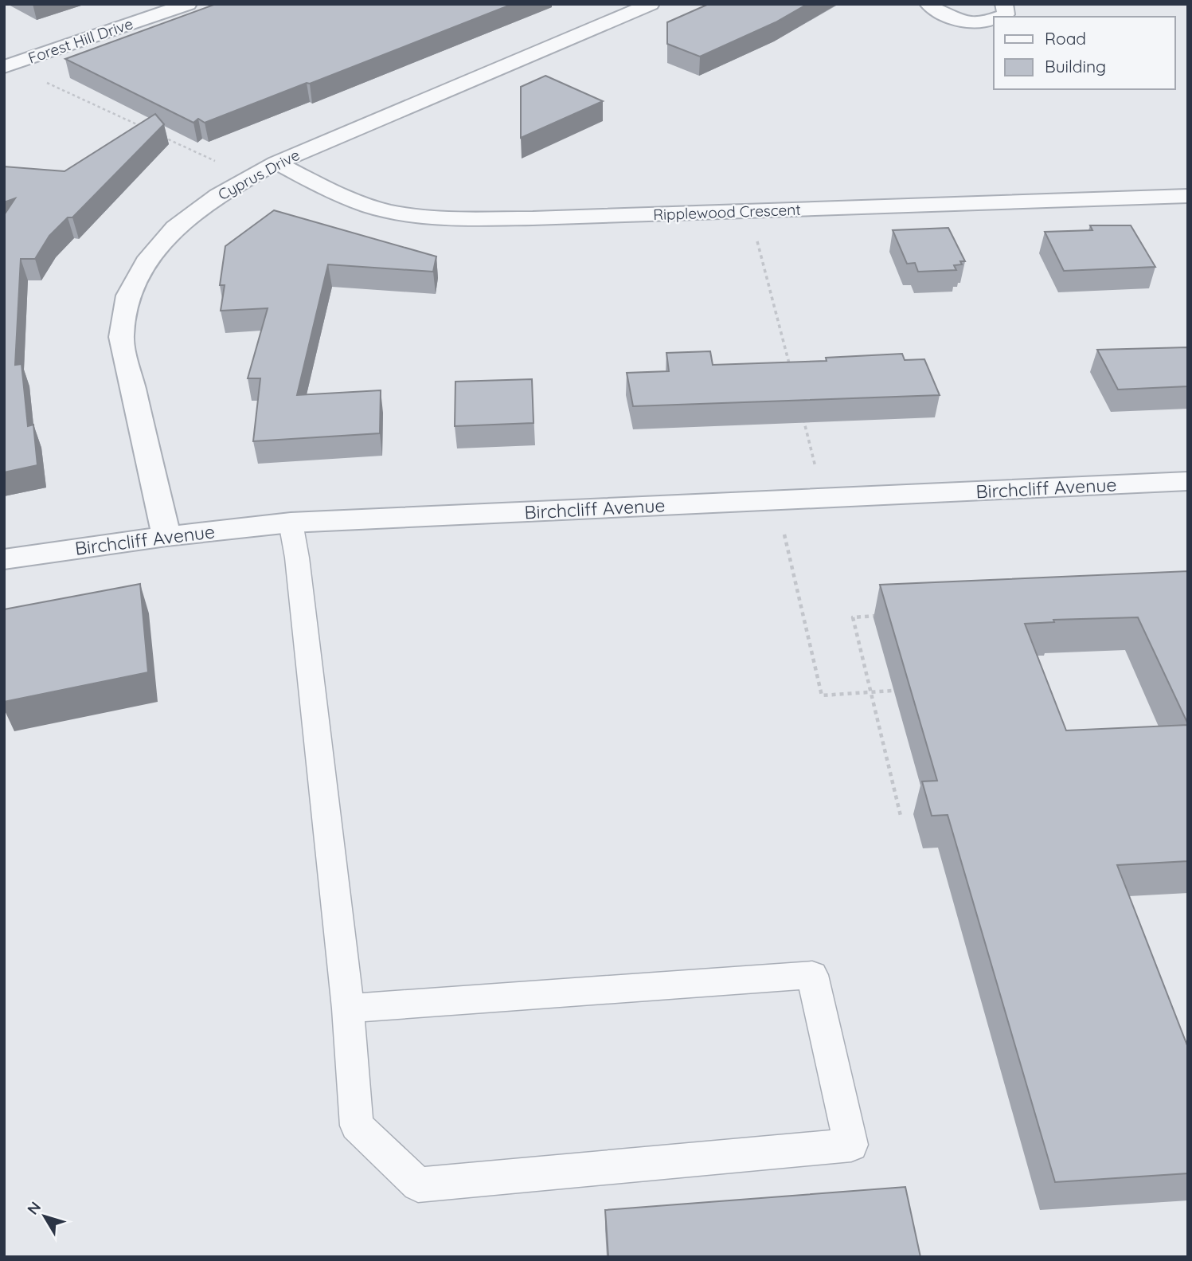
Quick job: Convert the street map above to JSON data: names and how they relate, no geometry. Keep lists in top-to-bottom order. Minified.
{"streets":{"street":["Forest Hill Drive","Cyprus Drive","Ripplewood Crescent","Birchcliff Avenue"]},"crossings":[["Cyprus Drive","Ripplewood Crescent"],["Cyprus Drive","Birchcliff Avenue"]],"legend":["Road","Building"],"north":"top left"}
